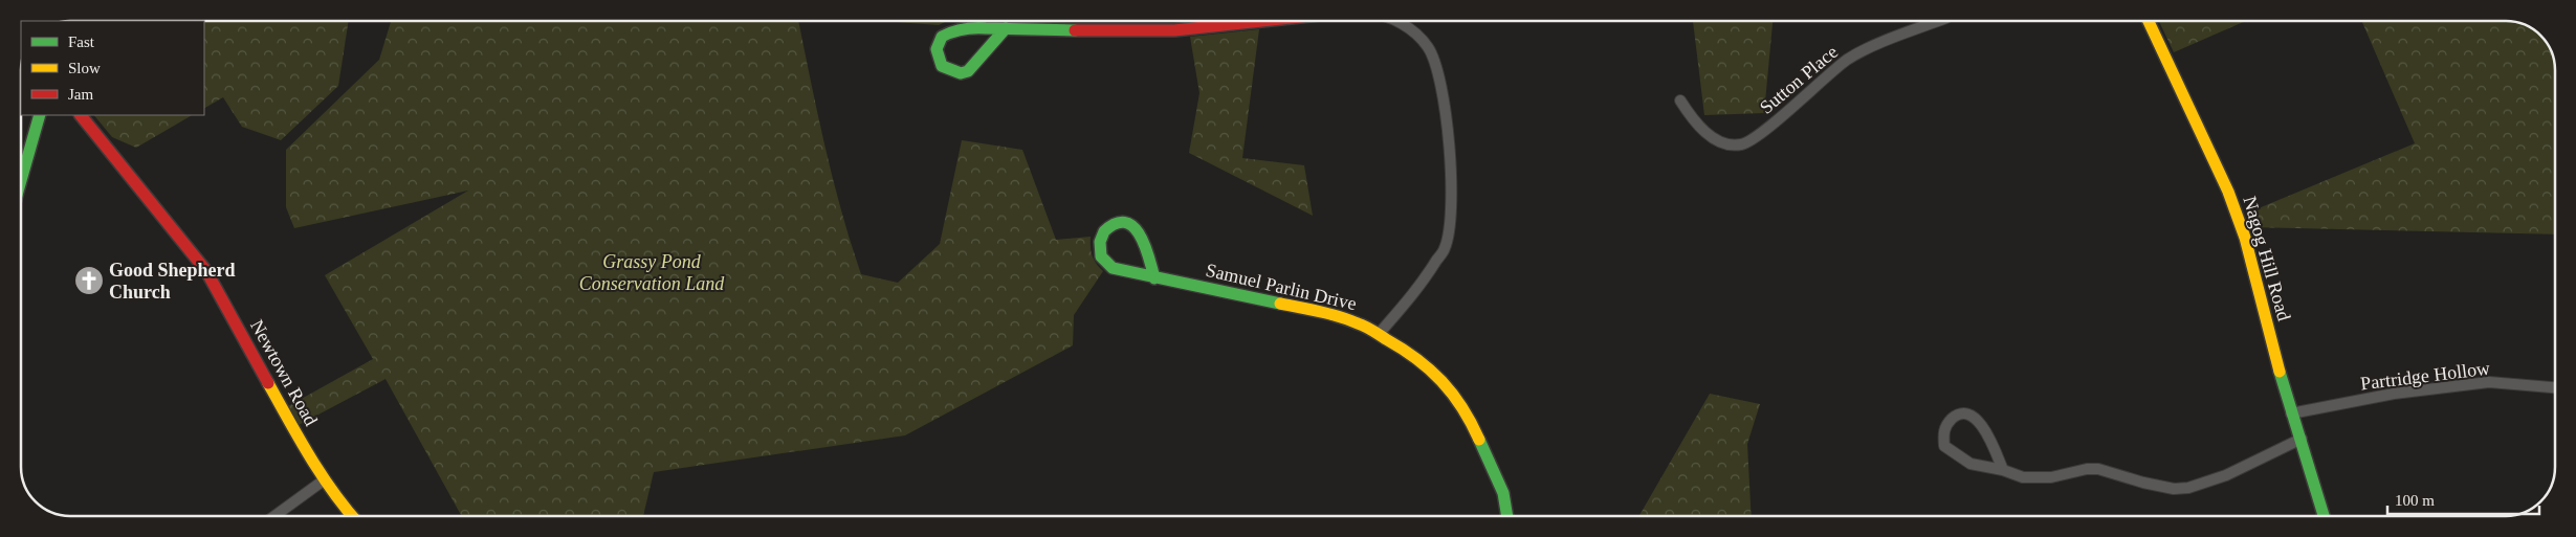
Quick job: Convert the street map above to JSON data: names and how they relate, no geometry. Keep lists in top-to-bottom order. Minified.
{"streets":{"street":["Sutton Place","Nagog Hill Road","Samuel Parlin Drive","Newtown Road","Partridge Hollow"]},"crossings":[["Nagog Hill Road","Partridge Hollow"]],"parks":["Grassy Pond Conservation Land"],"places":{"church":["Good Shepherd Church"]},"legend":["Fast","Slow","Jam"],"scale_bar":"100 m"}
